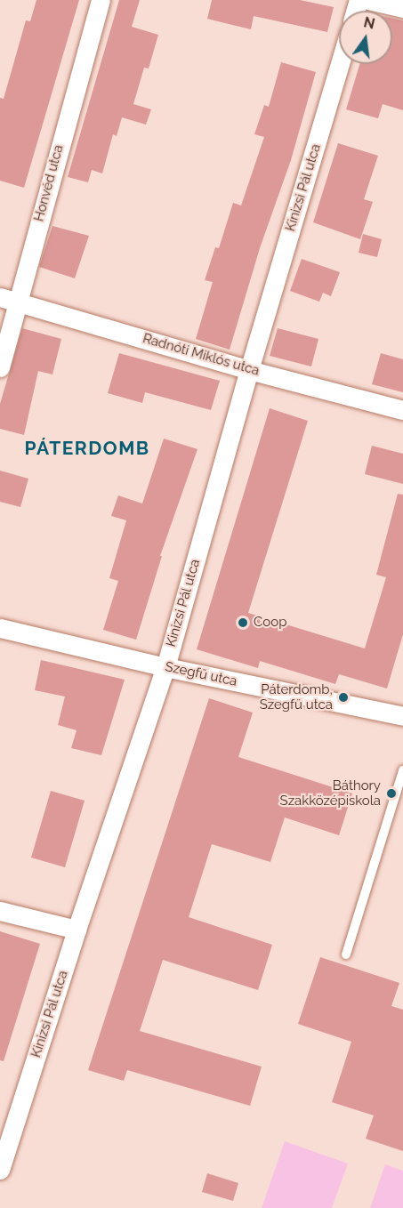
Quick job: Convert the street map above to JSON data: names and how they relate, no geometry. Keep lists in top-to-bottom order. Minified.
{"streets":{"street":["Honvéd utca","Kinizsi Pál utca","Radnóti Miklós utca","Szegfű utca"]},"crossings":[["Honvéd utca","Radnóti Miklós utca"],["Kinizsi Pál utca","Radnóti Miklós utca"],["Kinizsi Pál utca","Szegfű utca"]],"districts":["PÁTERDOMB"],"places":["Coop","Páterdomb, Szegfű utca","Báthory Szakközépiskola"],"north":"top"}
